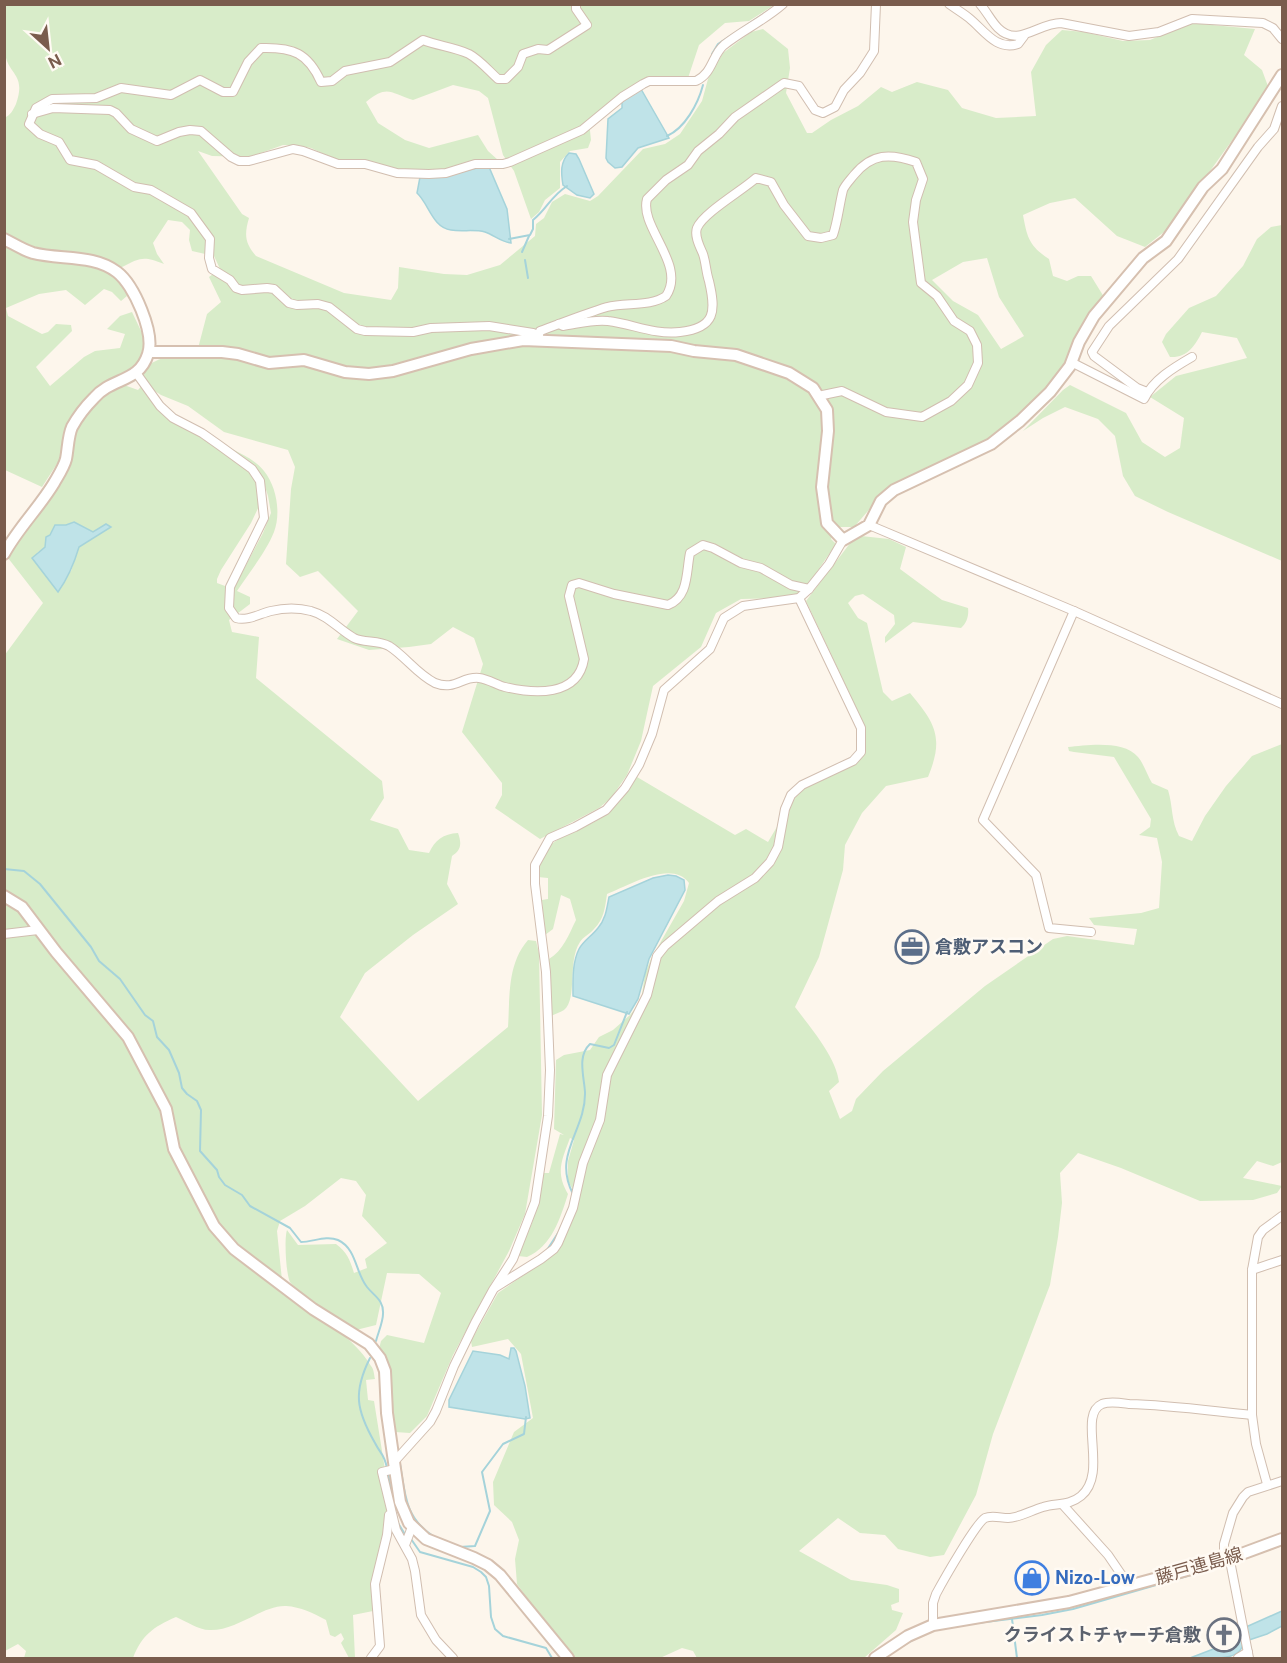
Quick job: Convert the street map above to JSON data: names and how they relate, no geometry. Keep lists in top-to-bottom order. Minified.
{"streets":{"street":["藤戸連島線"]},"places":{"office":["倉敷アスコン"],"shop":["Nizo-Low"],"church":["クライストチャーチ倉敷"]},"north":"bottom right"}
